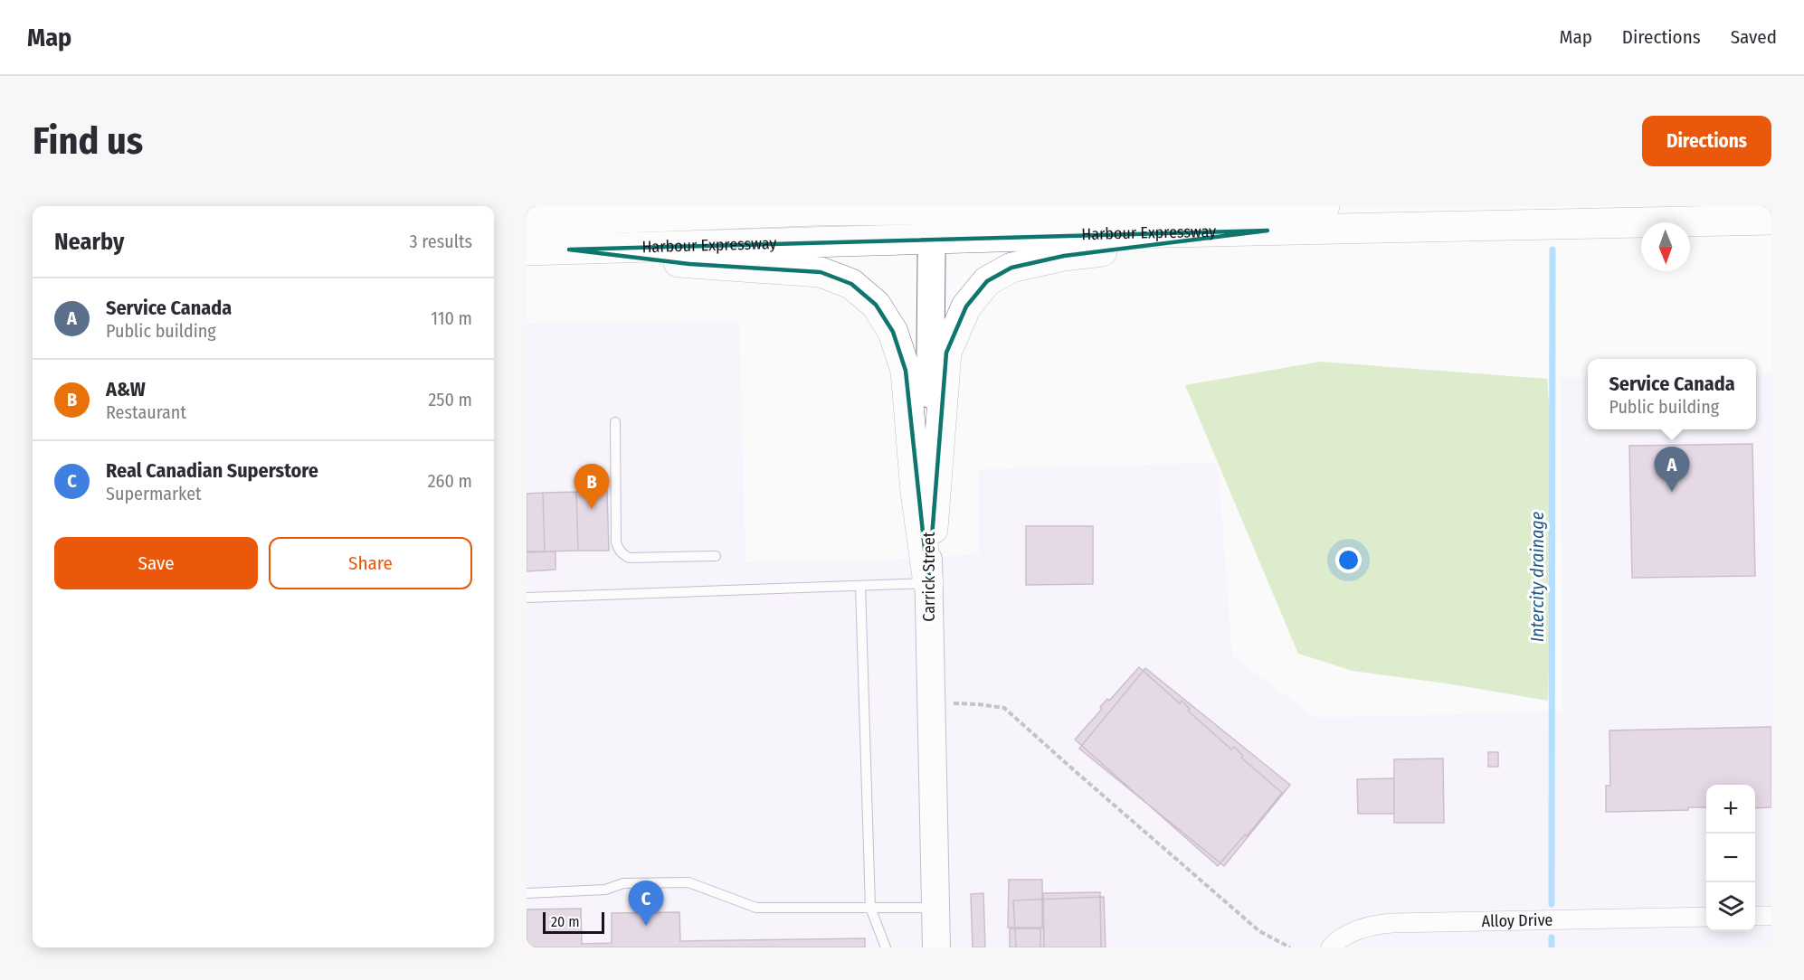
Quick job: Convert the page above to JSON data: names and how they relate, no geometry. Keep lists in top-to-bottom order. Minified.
{"streets":{"main road":["Harbour Expressway"],"street":["Carrick Street","Alloy Drive"]},"crossings":[["Harbour Expressway","Carrick Street"]],"water":["Intercity drainage"],"scale_bar":"20 m","north":"bottom","page":{"header":"Map","nav":["Map","Directions","Saved"],"buttons":["Directions",["Save","Share"]],"title":"Find us","heading":["Nearby","3 results"],"list":[{"mark":"A","name":"Service Canada","note":"Public building","value":"110 m"},{"mark":"B","name":"A&W","note":"Restaurant","value":"250 m"},{"mark":"C","name":"Real Canadian Superstore","note":"Supermarket","value":"260 m"}],"popup":["Service Canada","Public building"],"pins":["A","B","C"],"map_buttons":["+","−"],"scale":"20 m"}}
